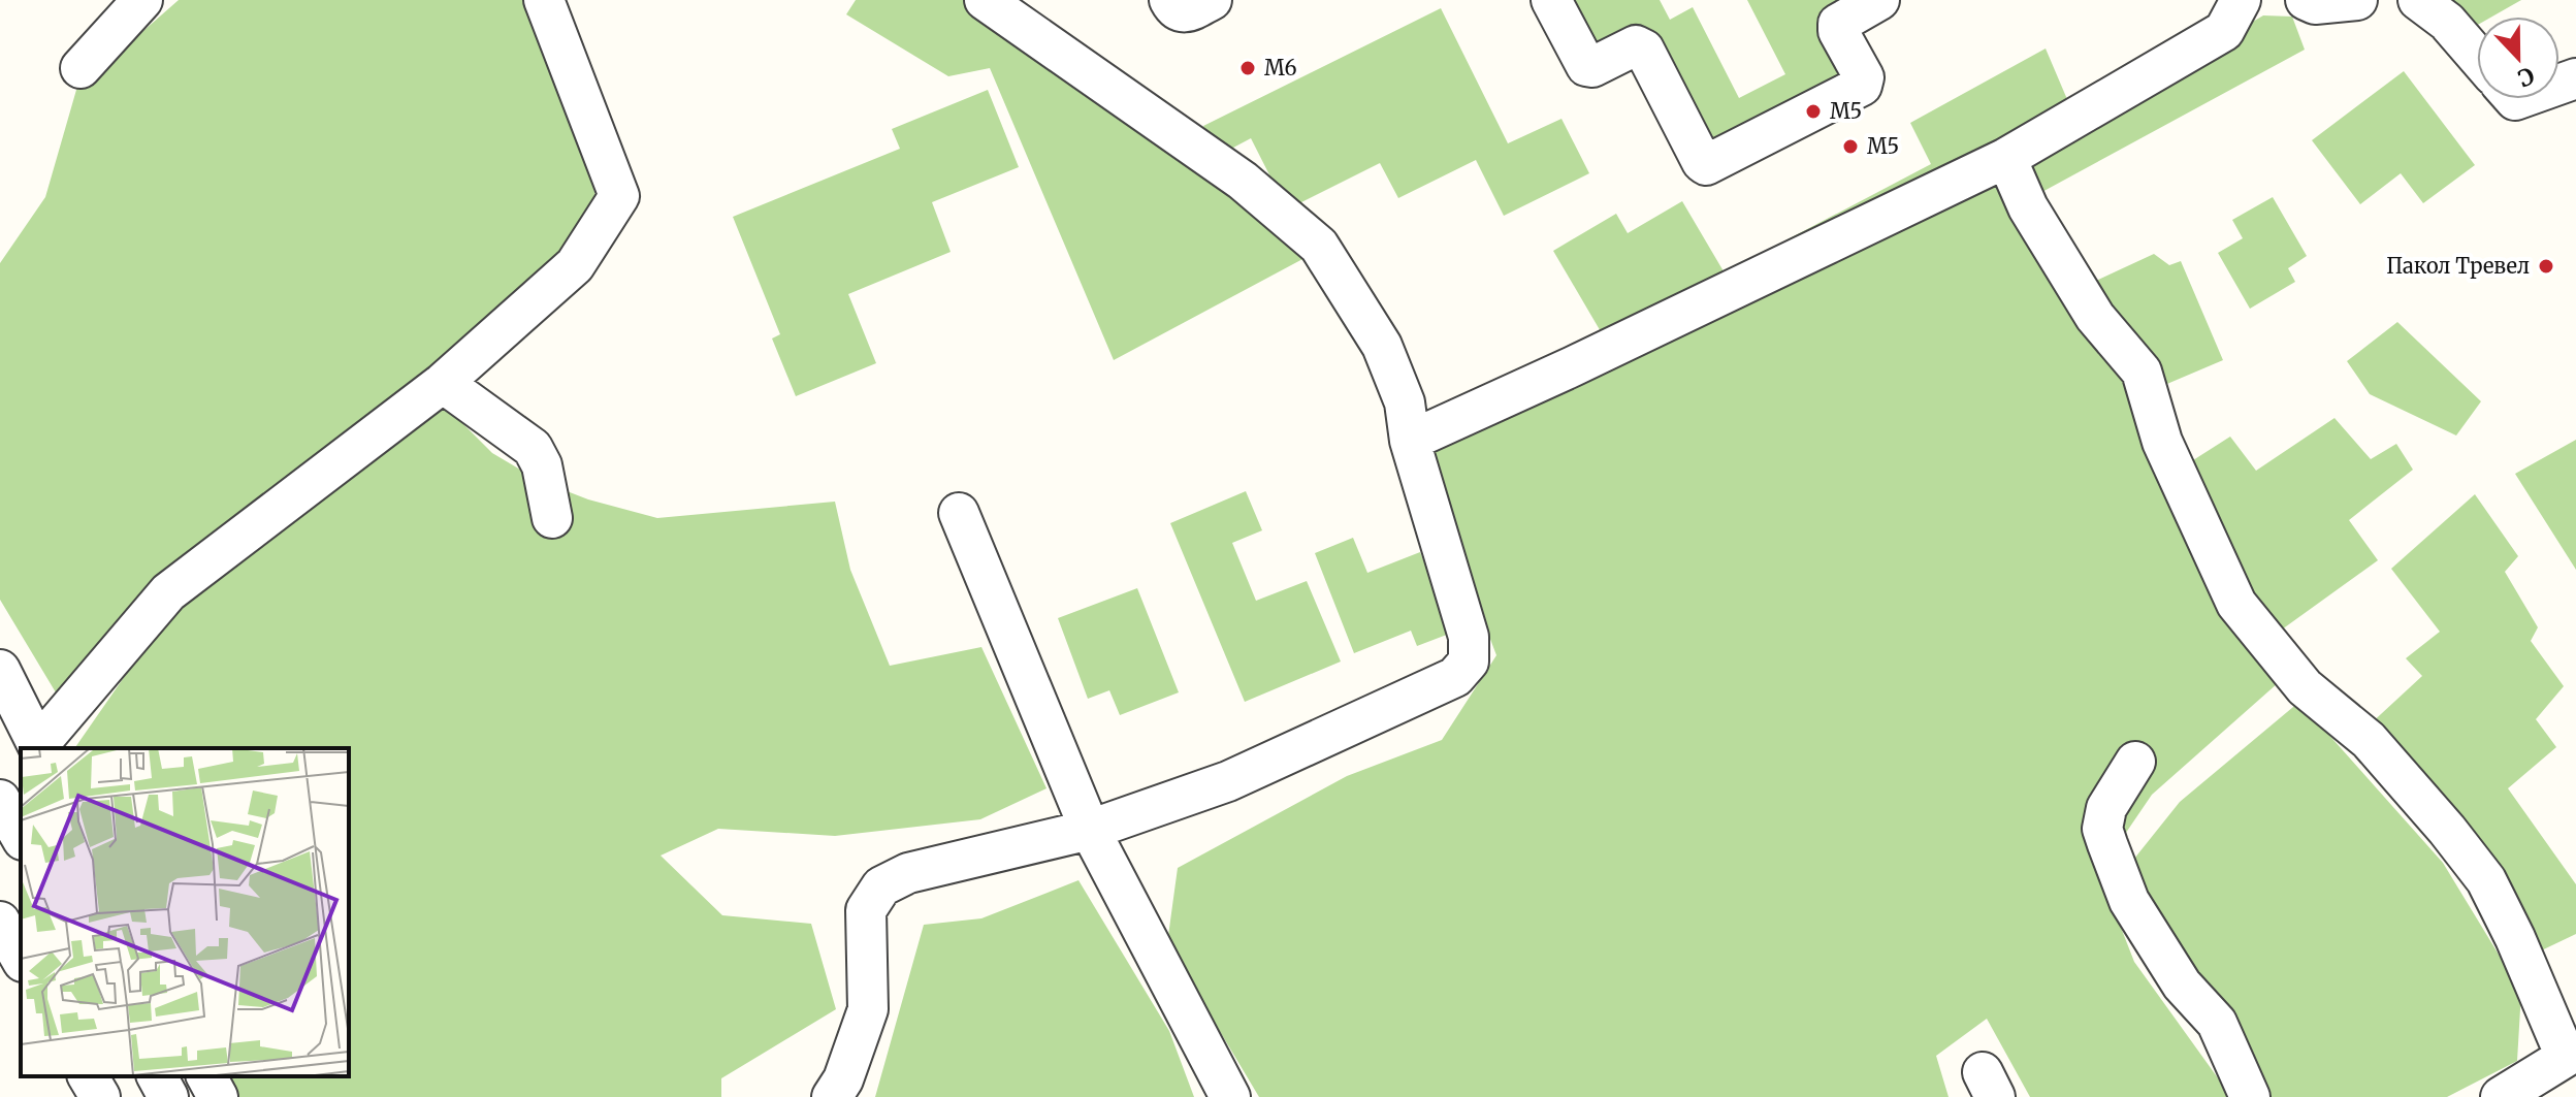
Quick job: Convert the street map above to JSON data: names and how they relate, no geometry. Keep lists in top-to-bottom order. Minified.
{"places":["М6","М5","M5","Пакол Тревел"],"north":"bottom"}
